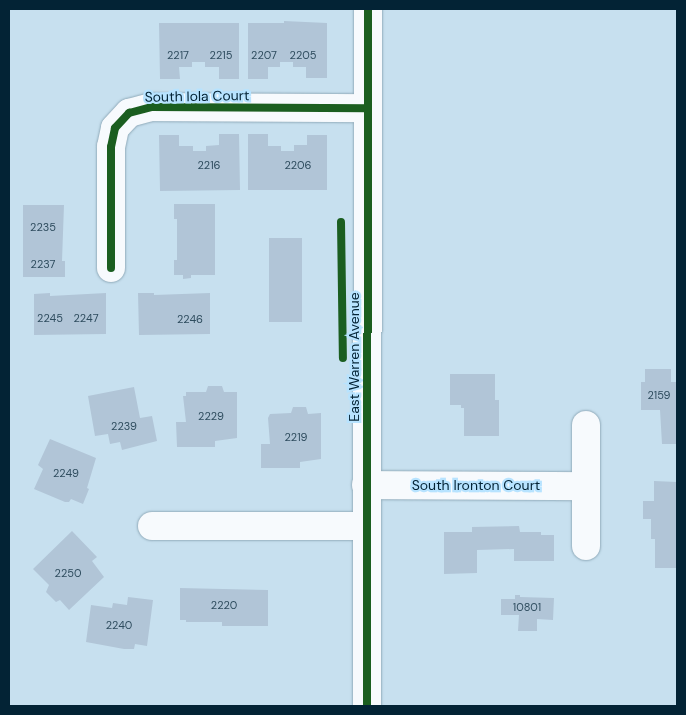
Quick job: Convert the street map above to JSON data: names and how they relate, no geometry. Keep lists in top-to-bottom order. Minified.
{"streets":{"street":["South Iola Court","East Warren Avenue","South Ironton Court"]},"crossings":[["South Iola Court","East Warren Avenue"],["East Warren Avenue","South Ironton Court"]],"house_numbers":["2217","2215","2207","2205","2216","2206","2235","2237","2245","2247","2246","2159","2229","2239","2219","2249","2250","2220","10801","2240"]}
